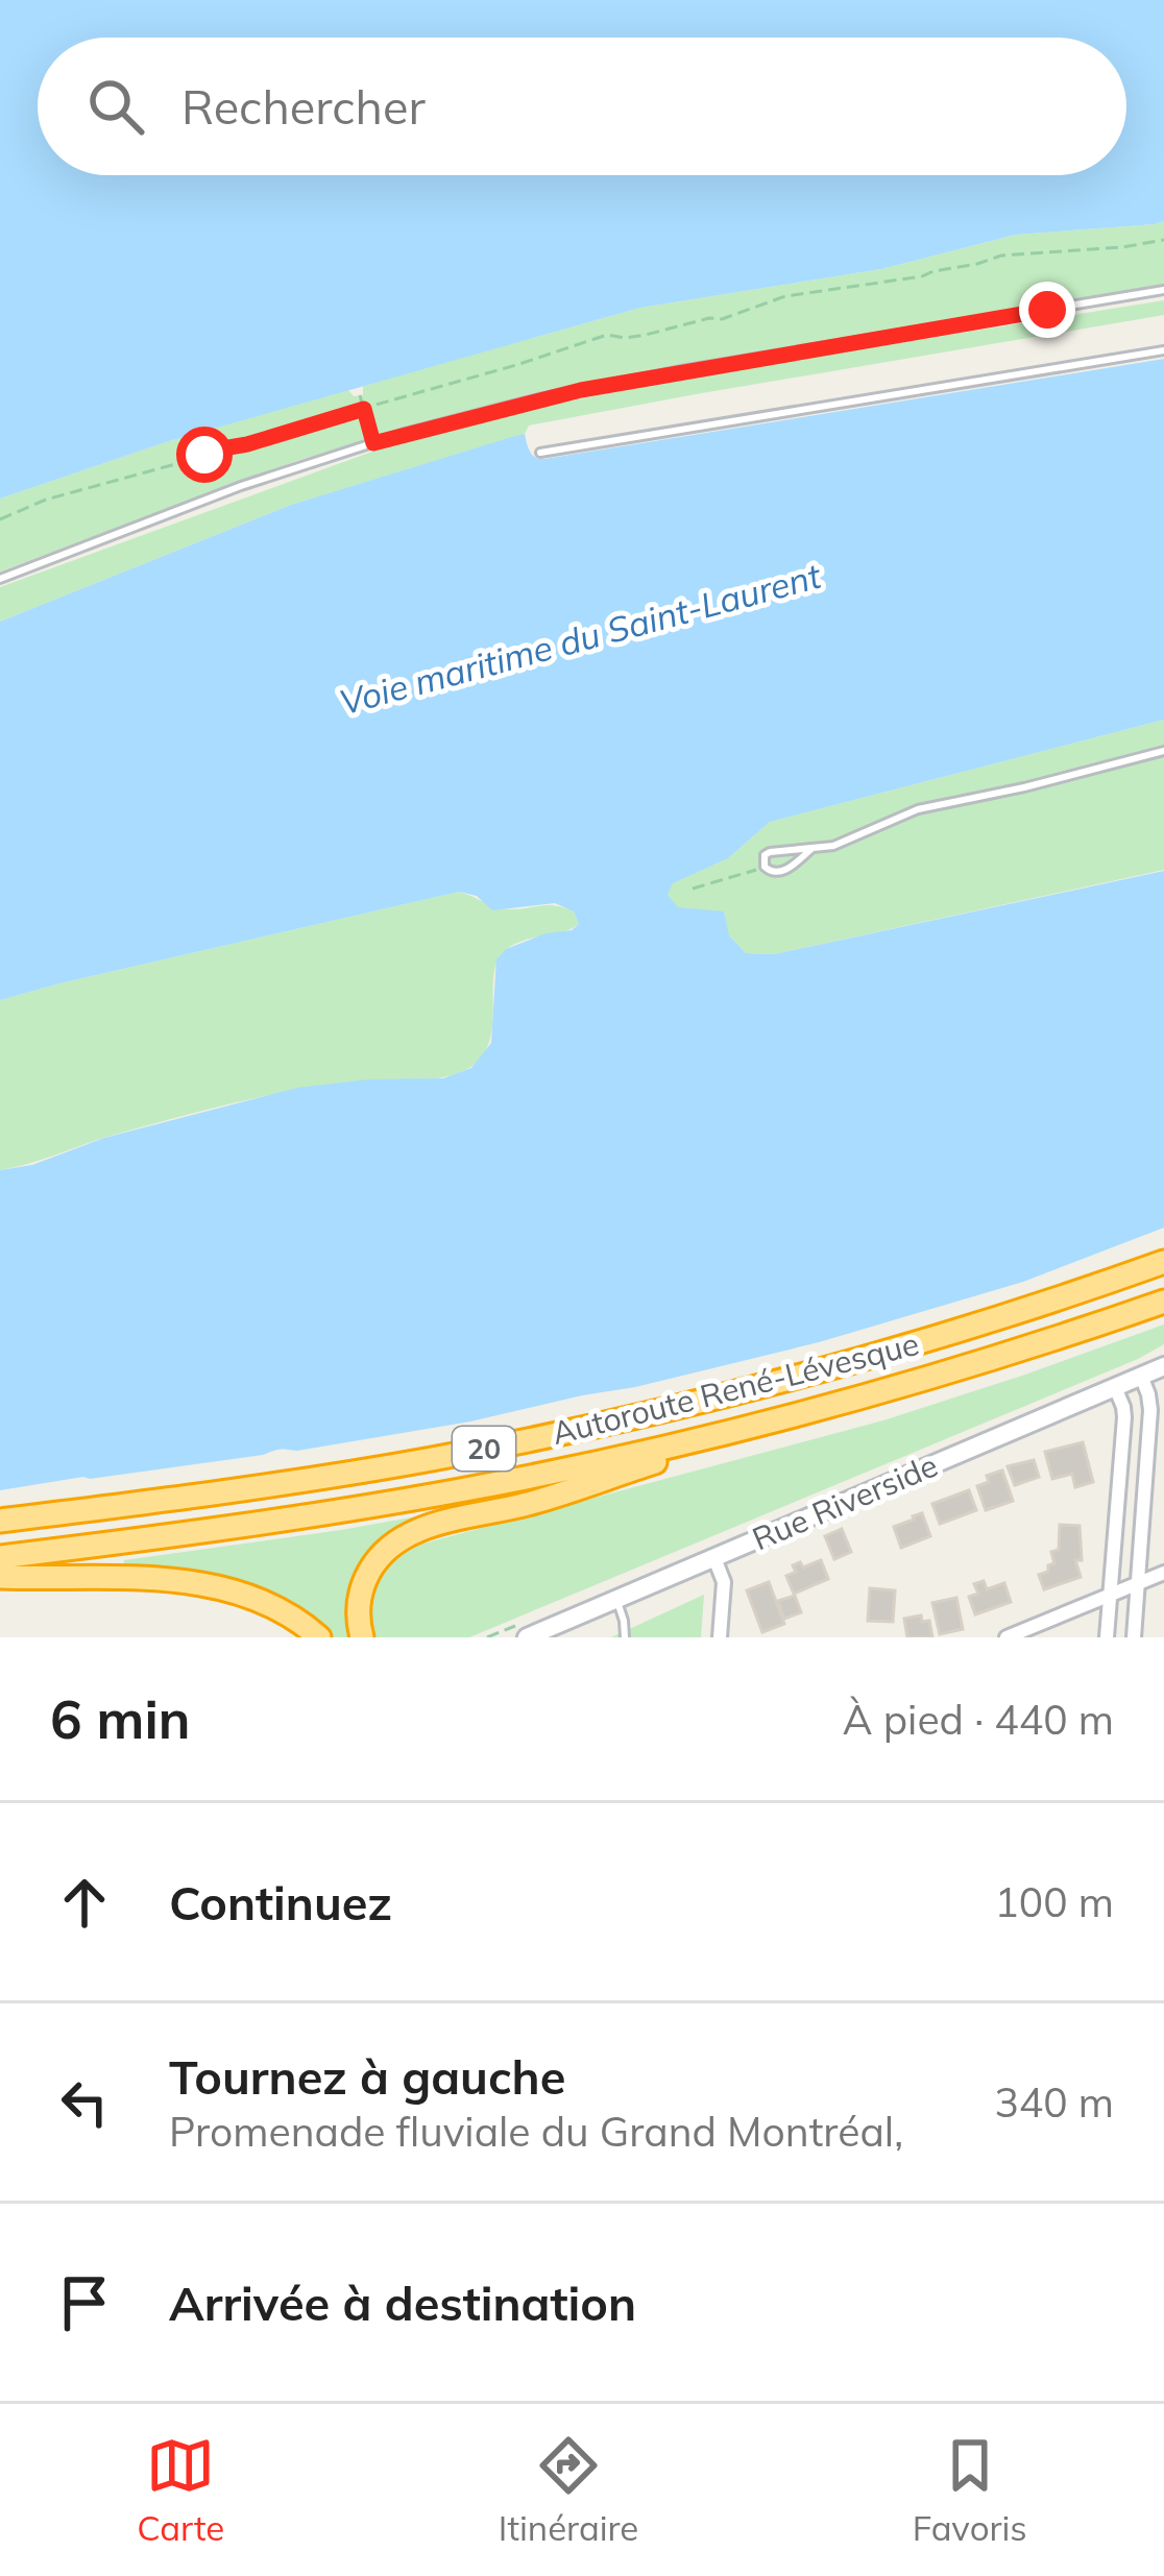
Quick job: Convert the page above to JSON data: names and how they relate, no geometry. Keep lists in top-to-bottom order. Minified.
{"streets":{"highway":["Autoroute René-Lévesque","20"],"street":["Rue Riverside"]},"water":["Voie maritime du Saint-Laurent"],"page":{"search":"Rechercher","heading":["6 min","À pied · 440 m"],"list":[["Continuez","100 m"],["Tournez à gauche","Promenade fluviale du Grand Montréal,","340 m"],"Arrivée à destination"],"nav":["Carte","Itinéraire","Favoris"]}}
